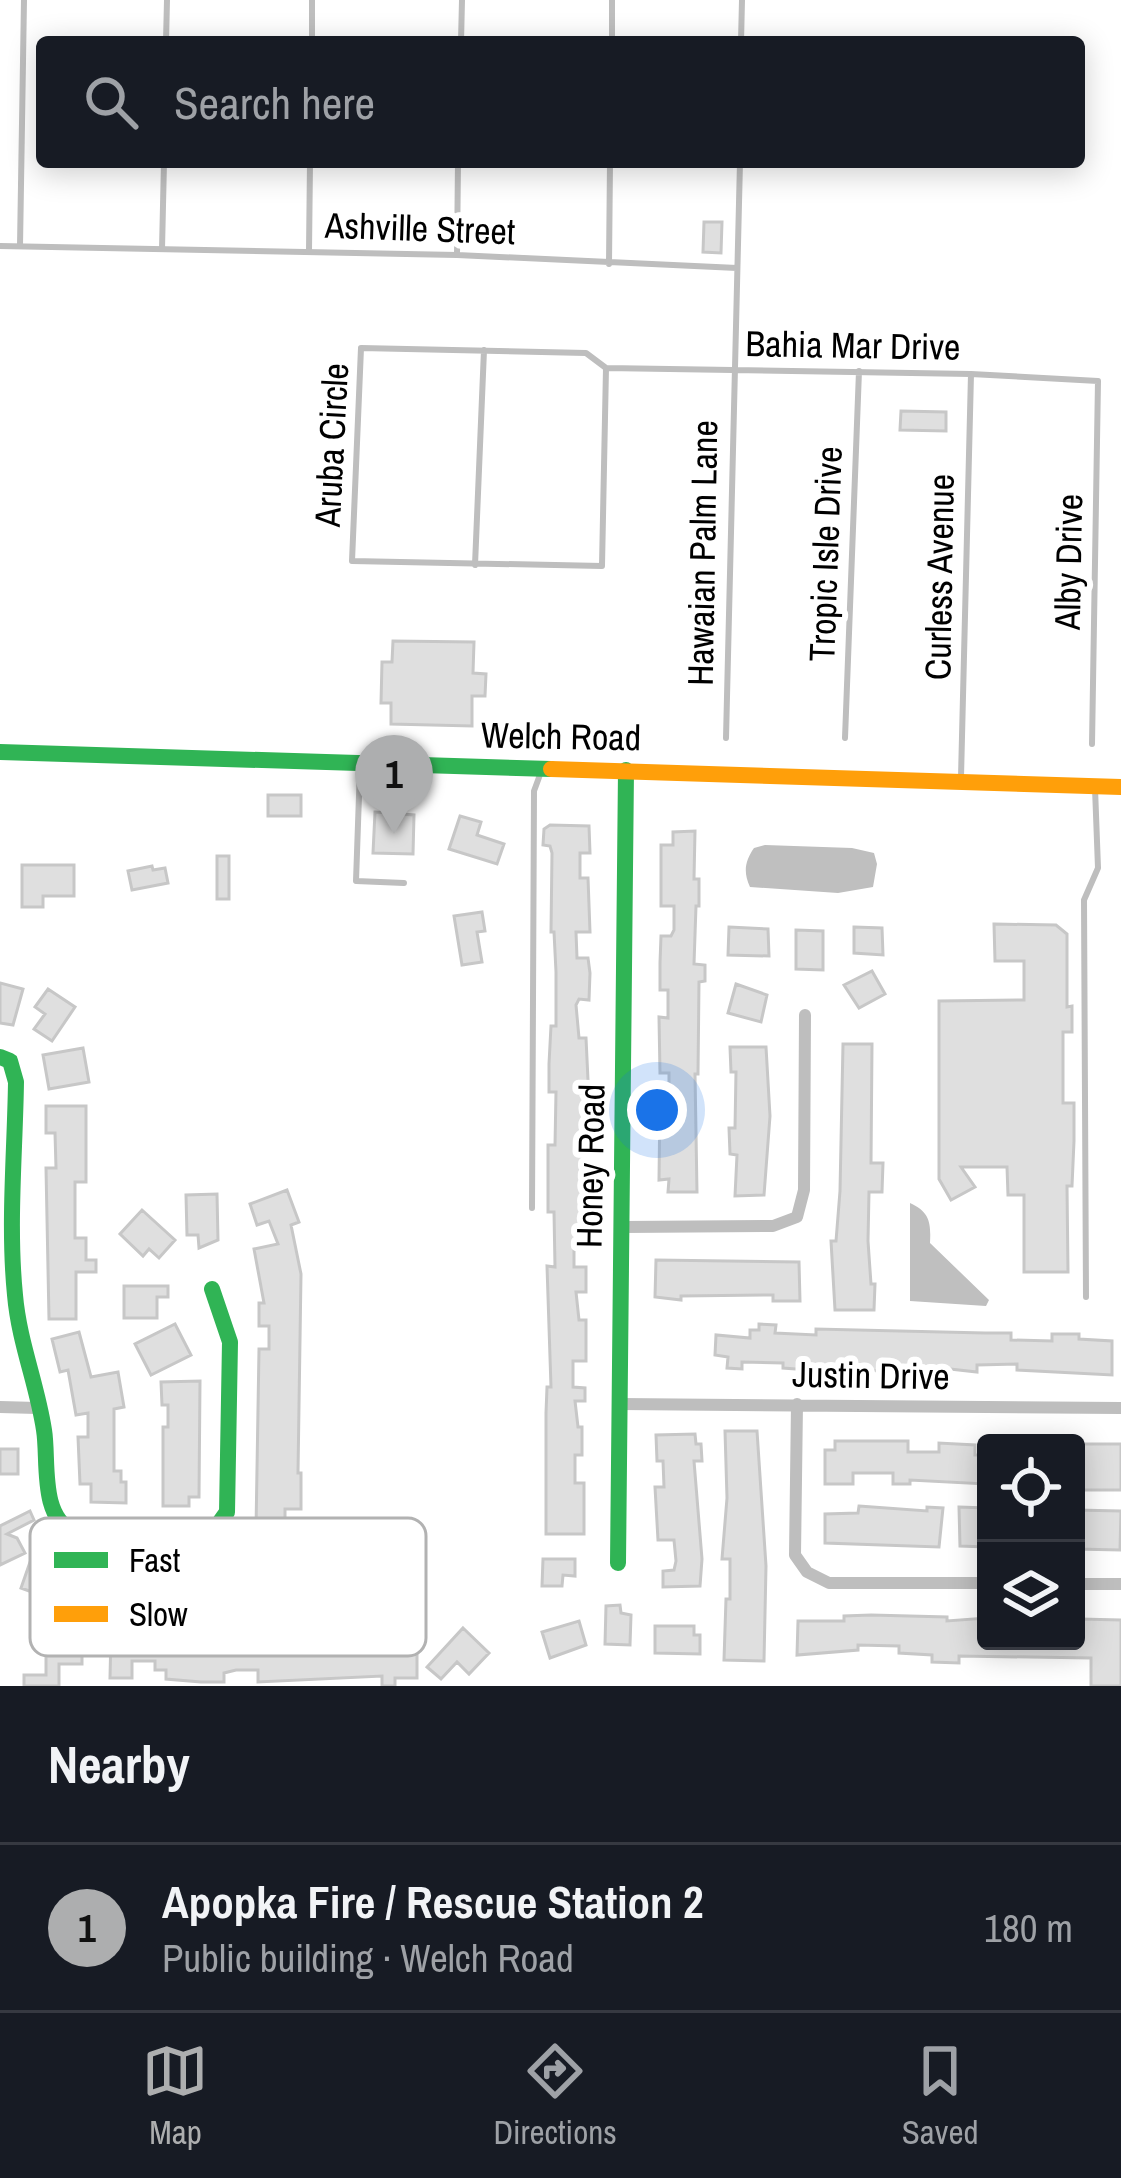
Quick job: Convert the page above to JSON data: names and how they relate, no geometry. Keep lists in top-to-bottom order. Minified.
{"streets":{"street":["Welch Road","Honey Road","Justin Drive"],"lane":["Ashville Street","Bahia Mar Drive","Aruba Circle","Hawaian Palm Lane","Tropic Isle Drive","Alby Drive","Curless Avenue"]},"crossings":[["Bahia Mar Drive","Aruba Circle"],["Bahia Mar Drive","Hawaian Palm Lane"],["Bahia Mar Drive","Tropic Isle Drive"],["Bahia Mar Drive","Alby Drive"],["Bahia Mar Drive","Curless Avenue"],["Curless Avenue","Welch Road"],["Welch Road","Honey Road"],["Honey Road","Justin Drive"]],"legend":["Fast","Slow"],"page":{"search":"Search here","pins":"1","heading":"Nearby","list":[{"mark":"1","name":"Apopka Fire / Rescue Station 2","note":"Public building · Welch Road","value":"180 m"}],"nav":["Map","Directions","Saved"]}}
